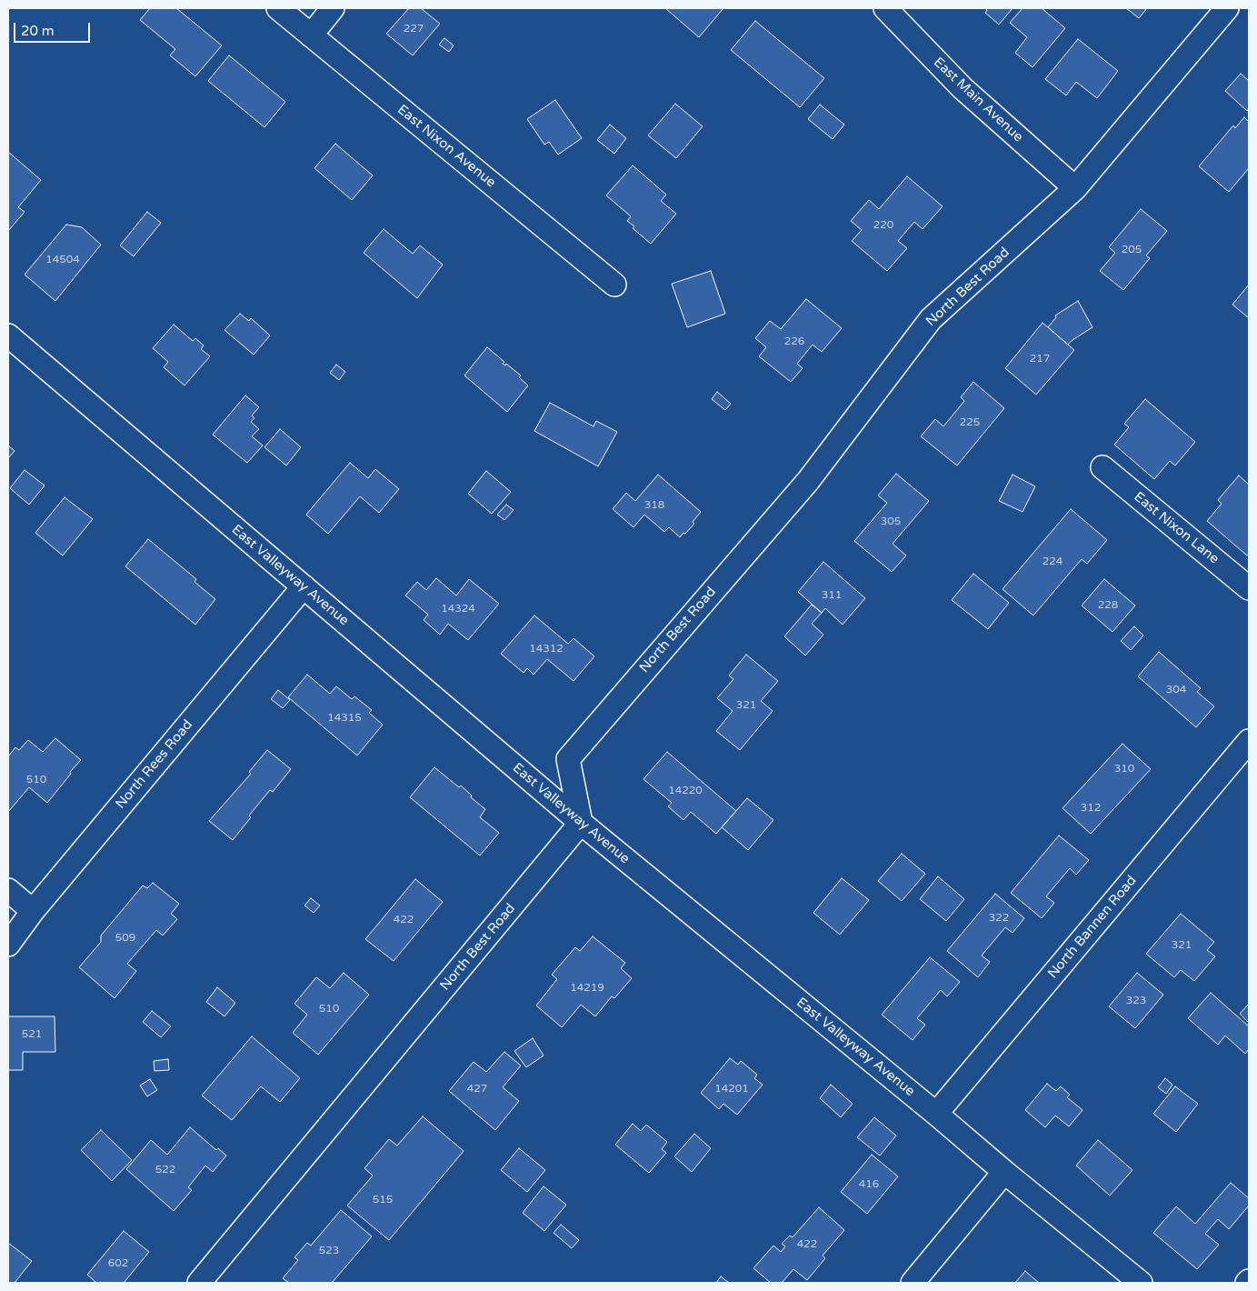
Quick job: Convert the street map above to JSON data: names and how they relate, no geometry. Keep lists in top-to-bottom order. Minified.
{"streets":{"street":["East Main Avenue","East Nixon Avenue","North Best Road","East Nixon Lane","East Valleyway Avenue","North Rees Road","North Bannen Road"]},"crossings":[["East Main Avenue","North Best Road"],["North Best Road","East Valleyway Avenue"],["East Valleyway Avenue","North Rees Road"],["East Valleyway Avenue","North Bannen Road"]],"house_numbers":["227","220","205","14504","226","217","225","318","305","224","311","228","14324","14312","304","321","14315","310","510","14220","312","322","422","509","321","14219","323","510","521","427","14201","522","416","515","422","523","602"],"scale_bar":"20 m"}
